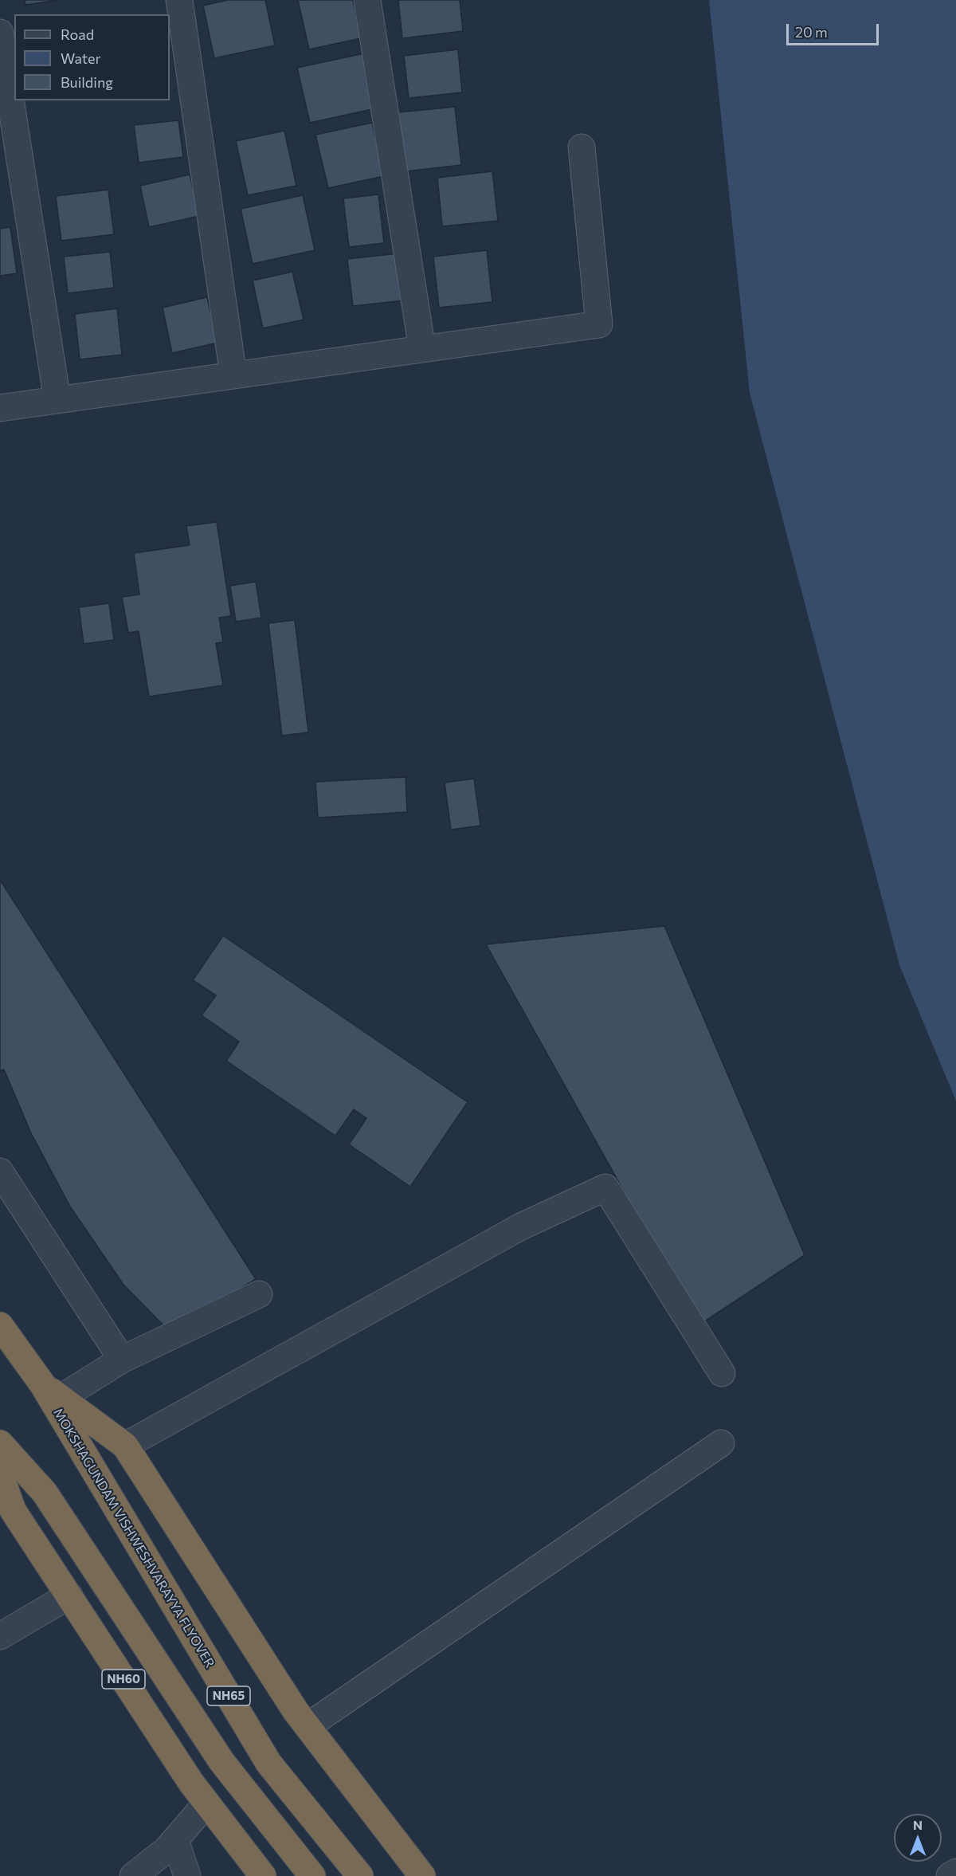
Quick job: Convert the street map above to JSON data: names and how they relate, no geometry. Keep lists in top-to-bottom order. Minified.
{"streets":{"highway":["MOKSHAGUNDAM VISHWESHVARAYYA FLYOVER","NH60","NH65"]},"legend":["Road","Water","Building"],"scale_bar":"20 m","north":"top"}
